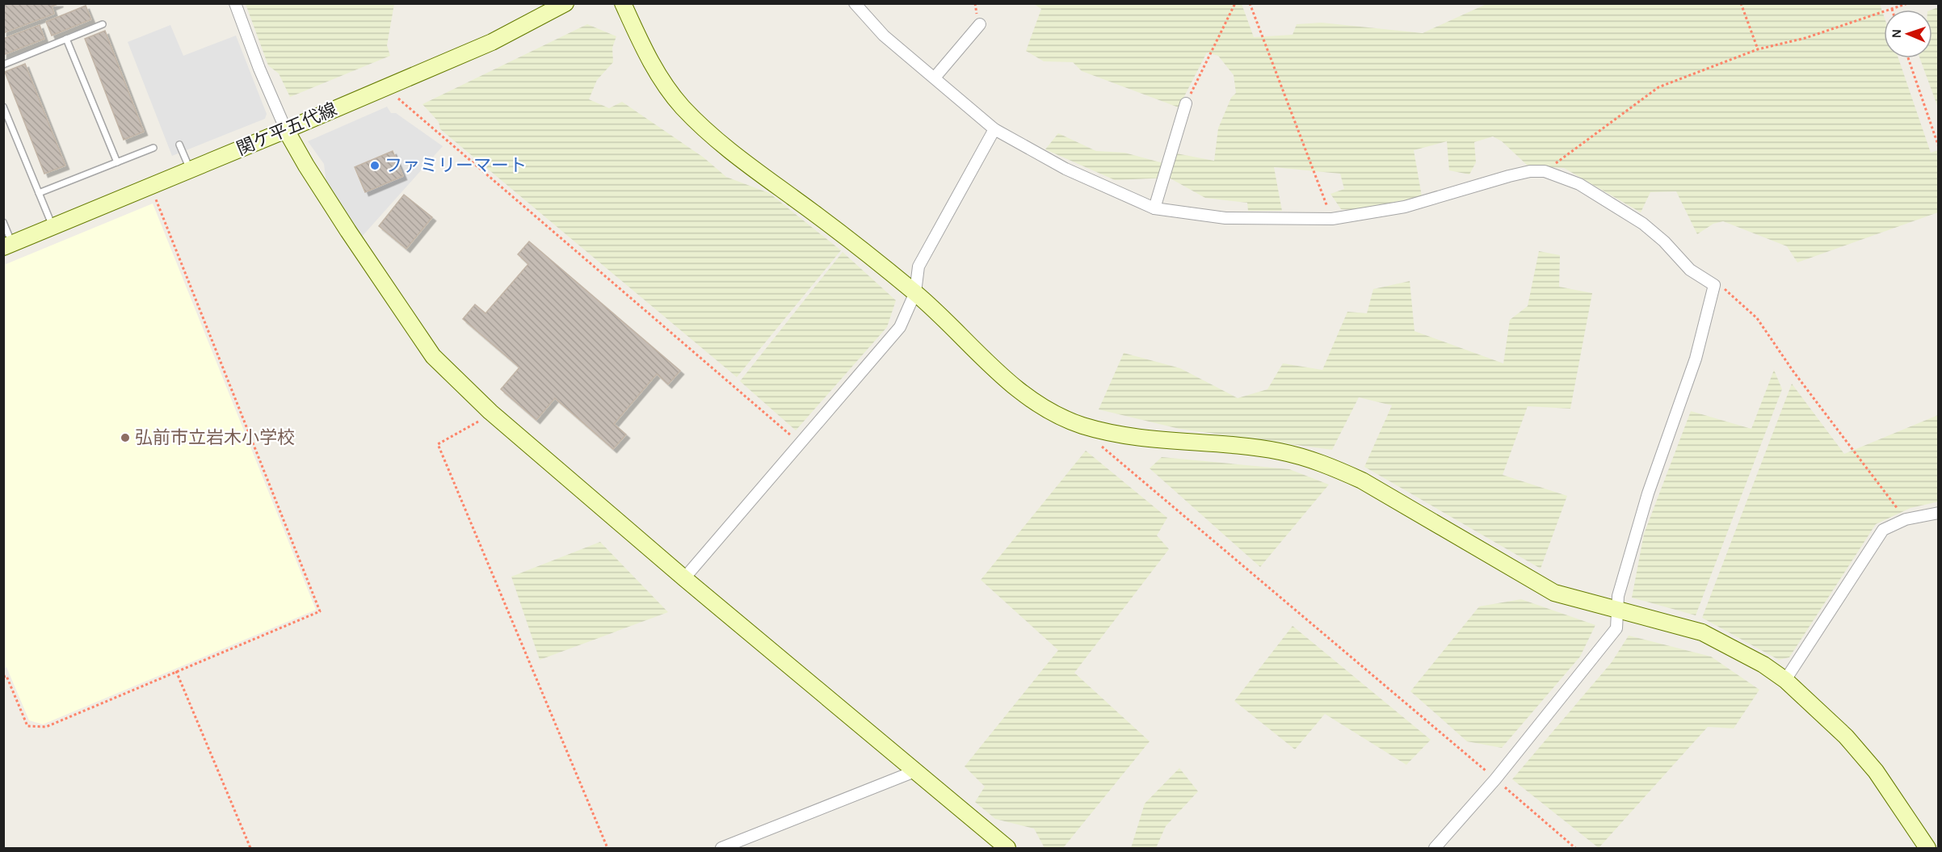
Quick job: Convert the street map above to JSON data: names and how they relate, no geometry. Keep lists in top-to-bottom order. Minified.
{"streets":{"street":["関ケ平五代線"]},"places":["ファミリーマート","弘前市立岩木小学校"],"north":"left"}
